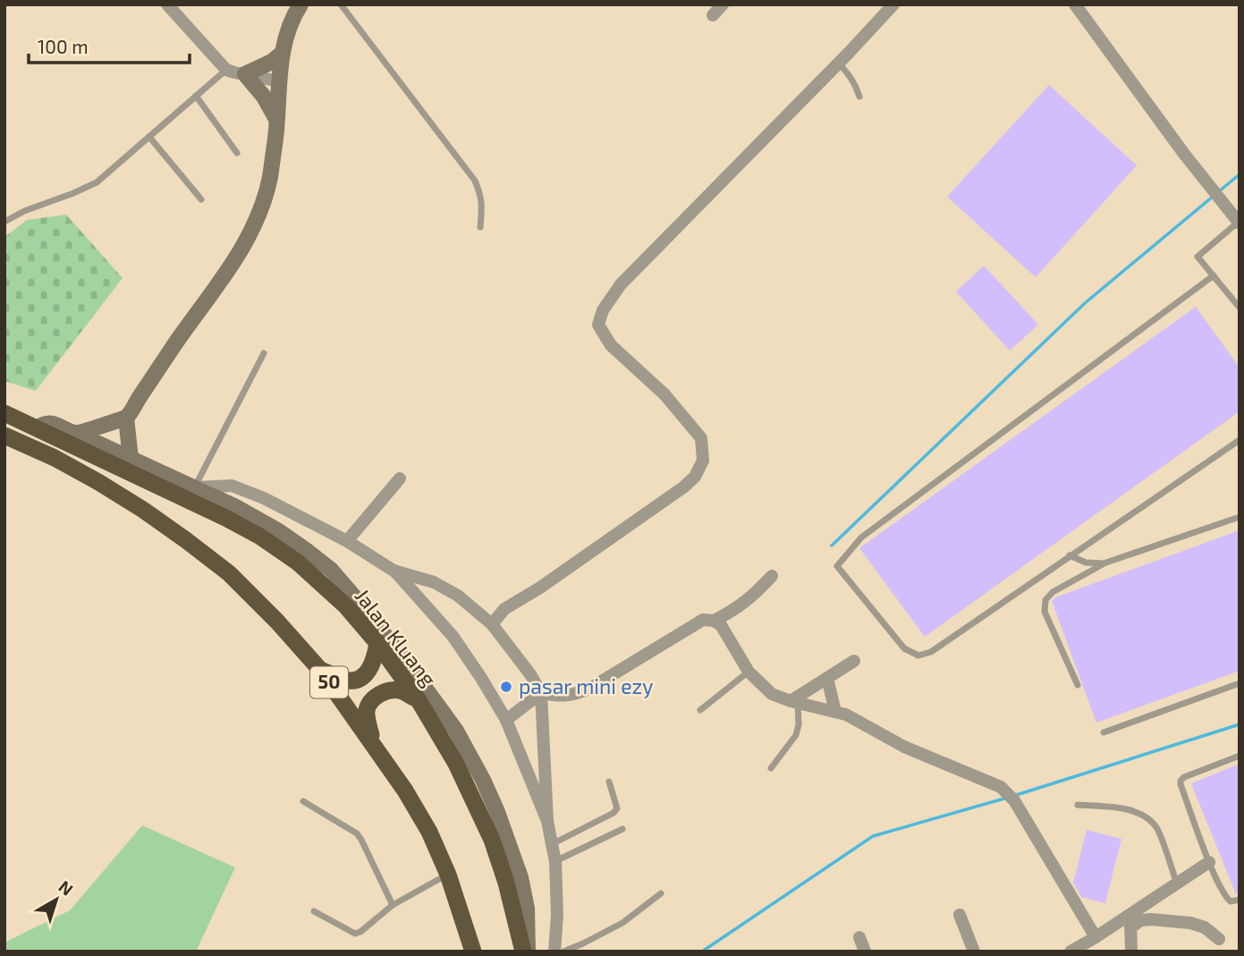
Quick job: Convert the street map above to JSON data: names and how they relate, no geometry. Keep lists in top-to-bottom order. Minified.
{"streets":{"highway":["Jalan Kluang","50"]},"places":["pasar mini ezy"],"scale_bar":"100 m","north":"top right"}
